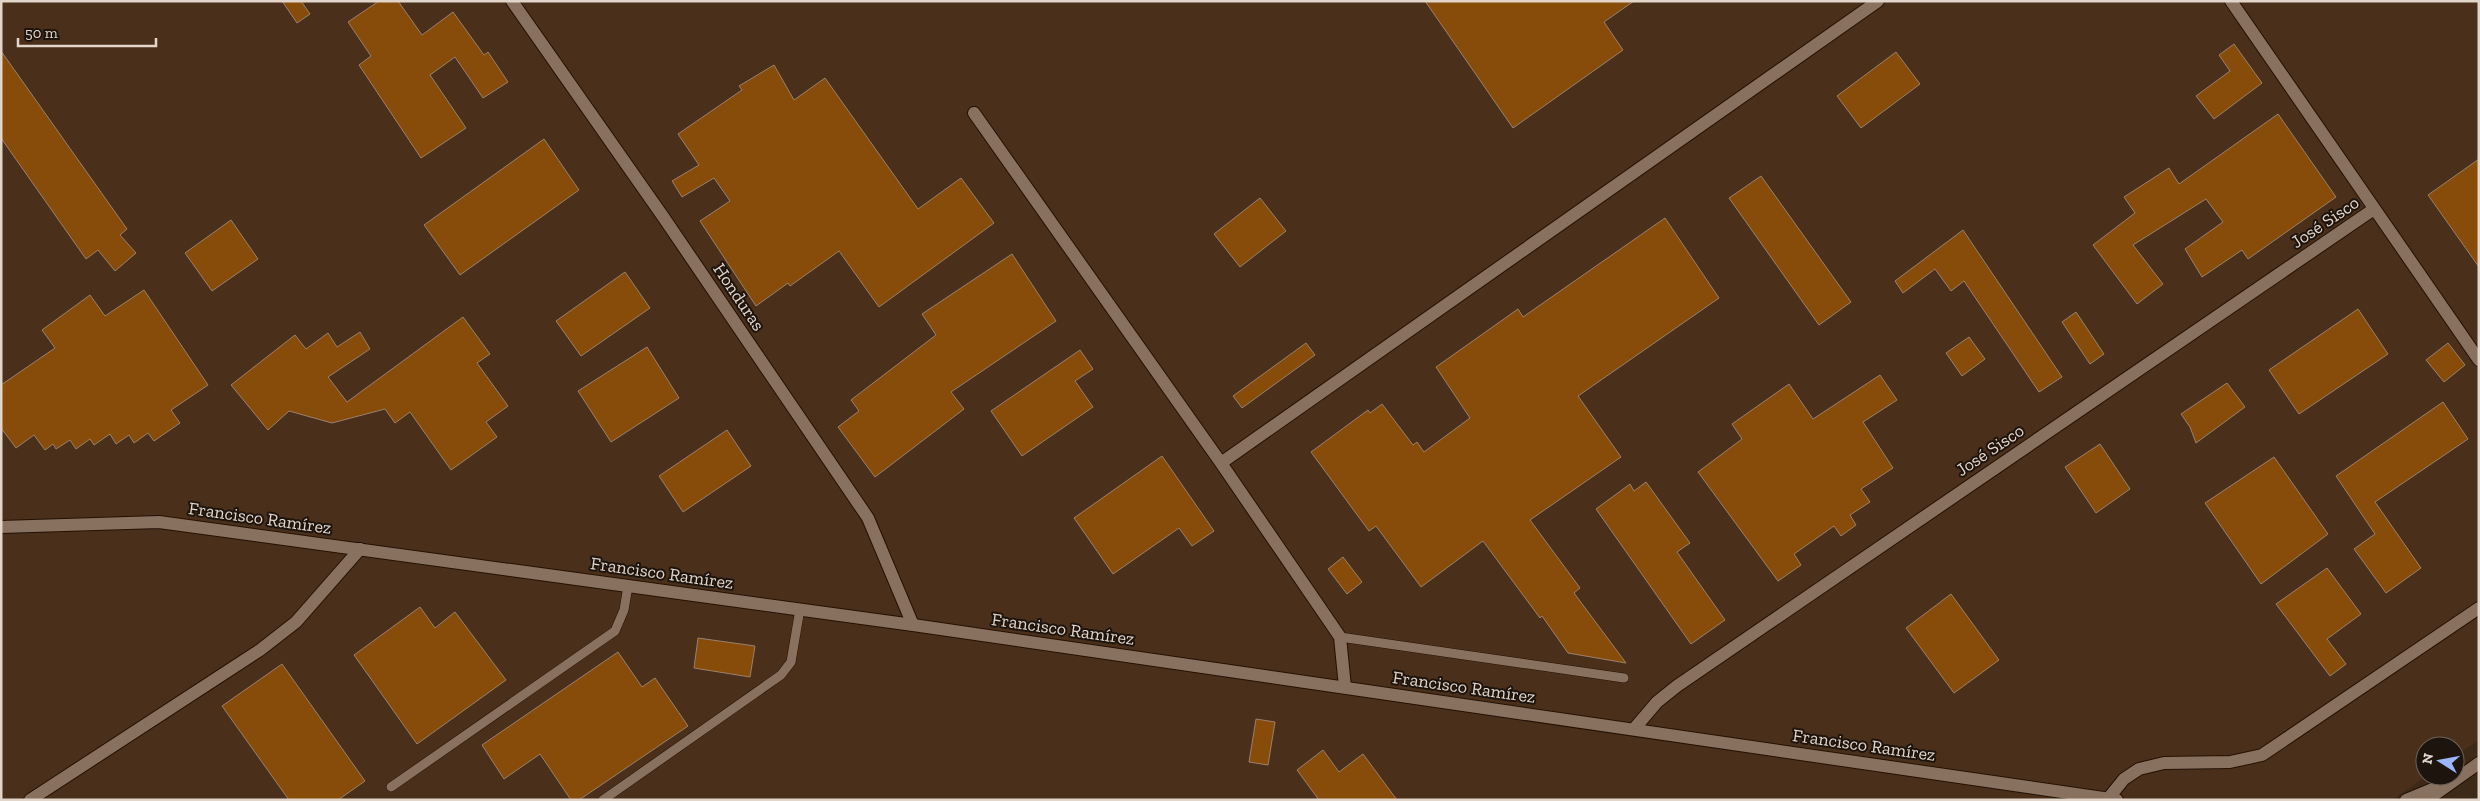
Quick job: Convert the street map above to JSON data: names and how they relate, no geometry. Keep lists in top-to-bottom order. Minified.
{"streets":{"street":["José Sisco","Honduras","Francisco Ramírez"]},"crossings":[["José Sisco","Francisco Ramírez"],["Honduras","Francisco Ramírez"]],"scale_bar":"50 m","north":"left"}
